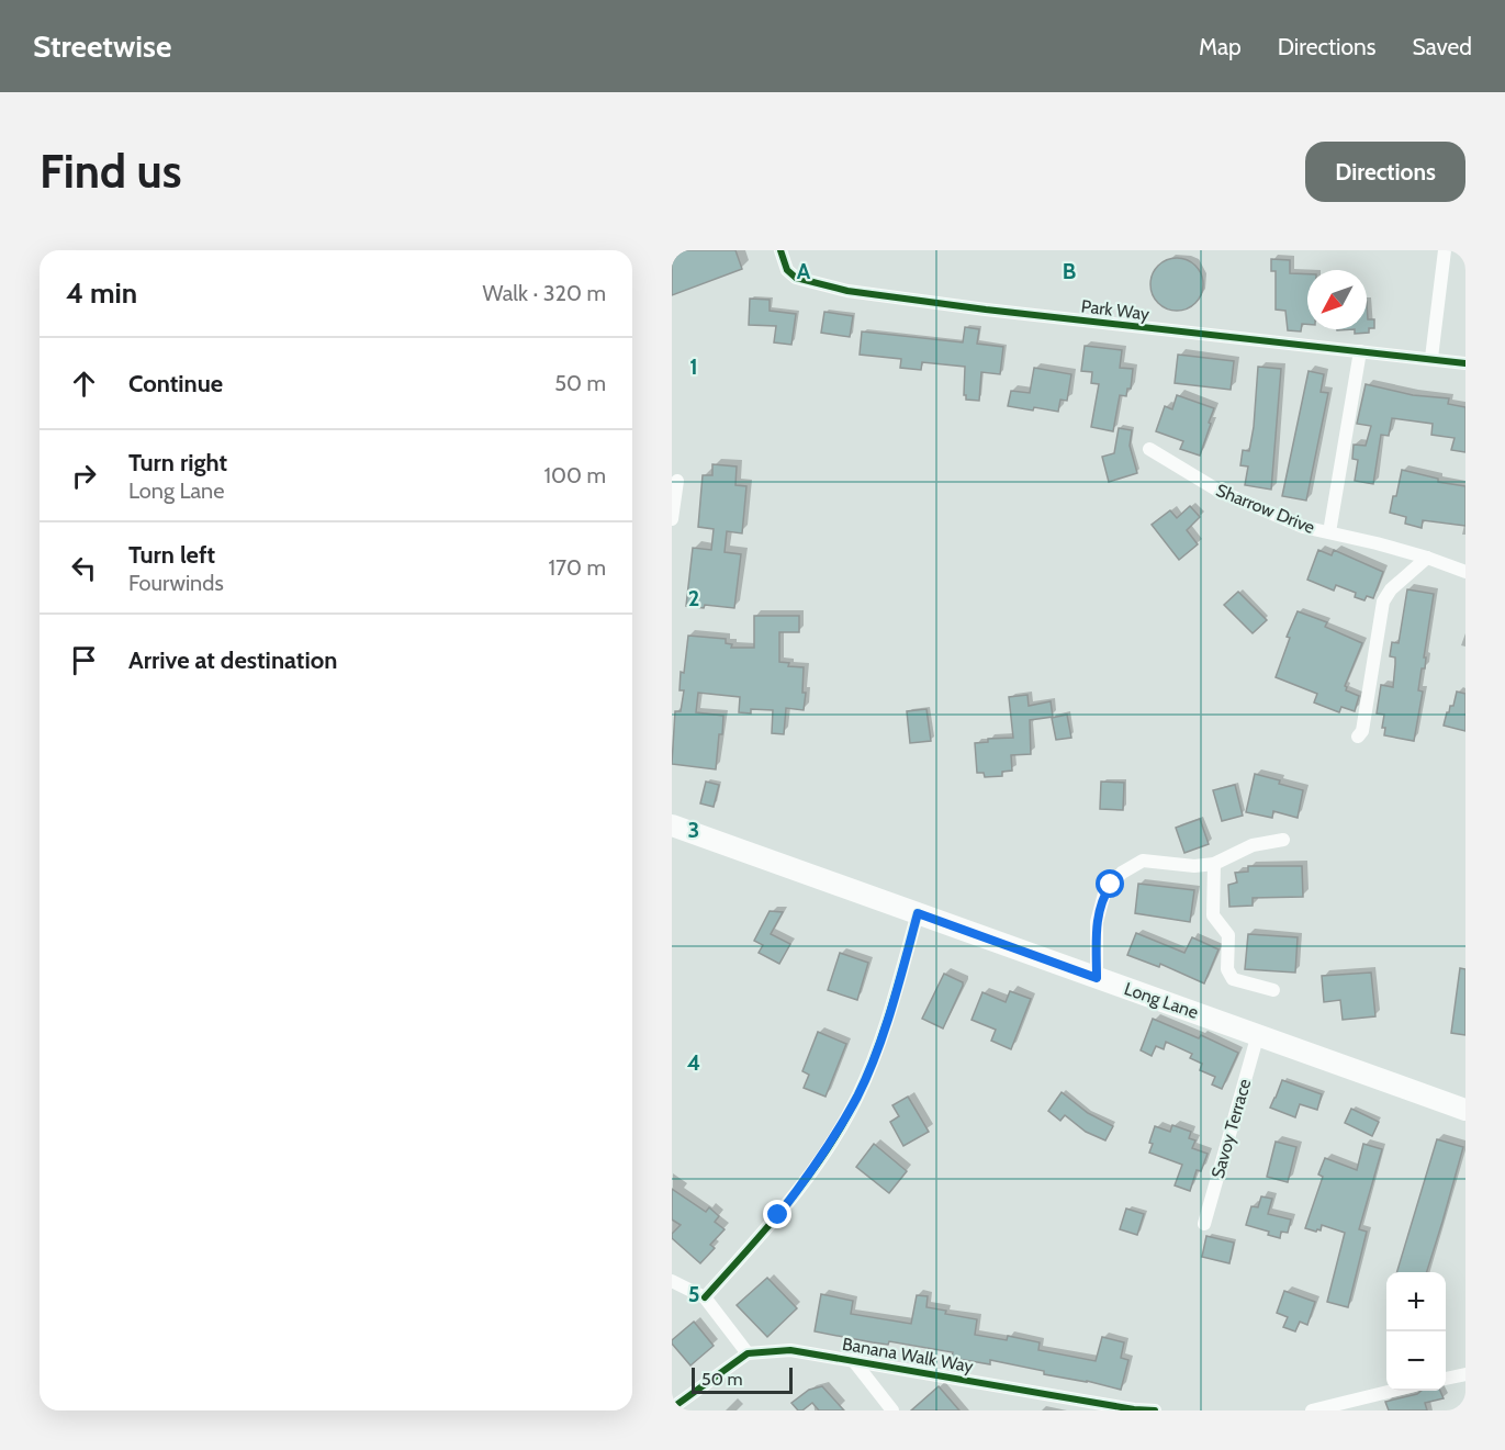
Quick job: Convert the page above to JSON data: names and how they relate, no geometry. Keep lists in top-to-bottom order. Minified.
{"streets":{"main road":["Long Lane"],"street":["Park Way","Sharrow Drive","Savoy Terrace","Banana Walk Way"]},"crossings":[["Long Lane","Savoy Terrace"]],"scale_bar":"50 m","north":"bottom left","page":{"header":"Streetwise","nav":["Map","Directions","Saved"],"buttons":"Directions","title":"Find us","heading":["4 min","Walk · 320 m"],"list":[["Continue","50 m"],["Turn right","Long Lane","100 m"],["Turn left","Fourwinds","170 m"],"Arrive at destination"],"map_buttons":["+","−"],"scale":"50 m"},"grid":{"columns":["A","B"],"rows":["1","2","3","4","5"]}}
